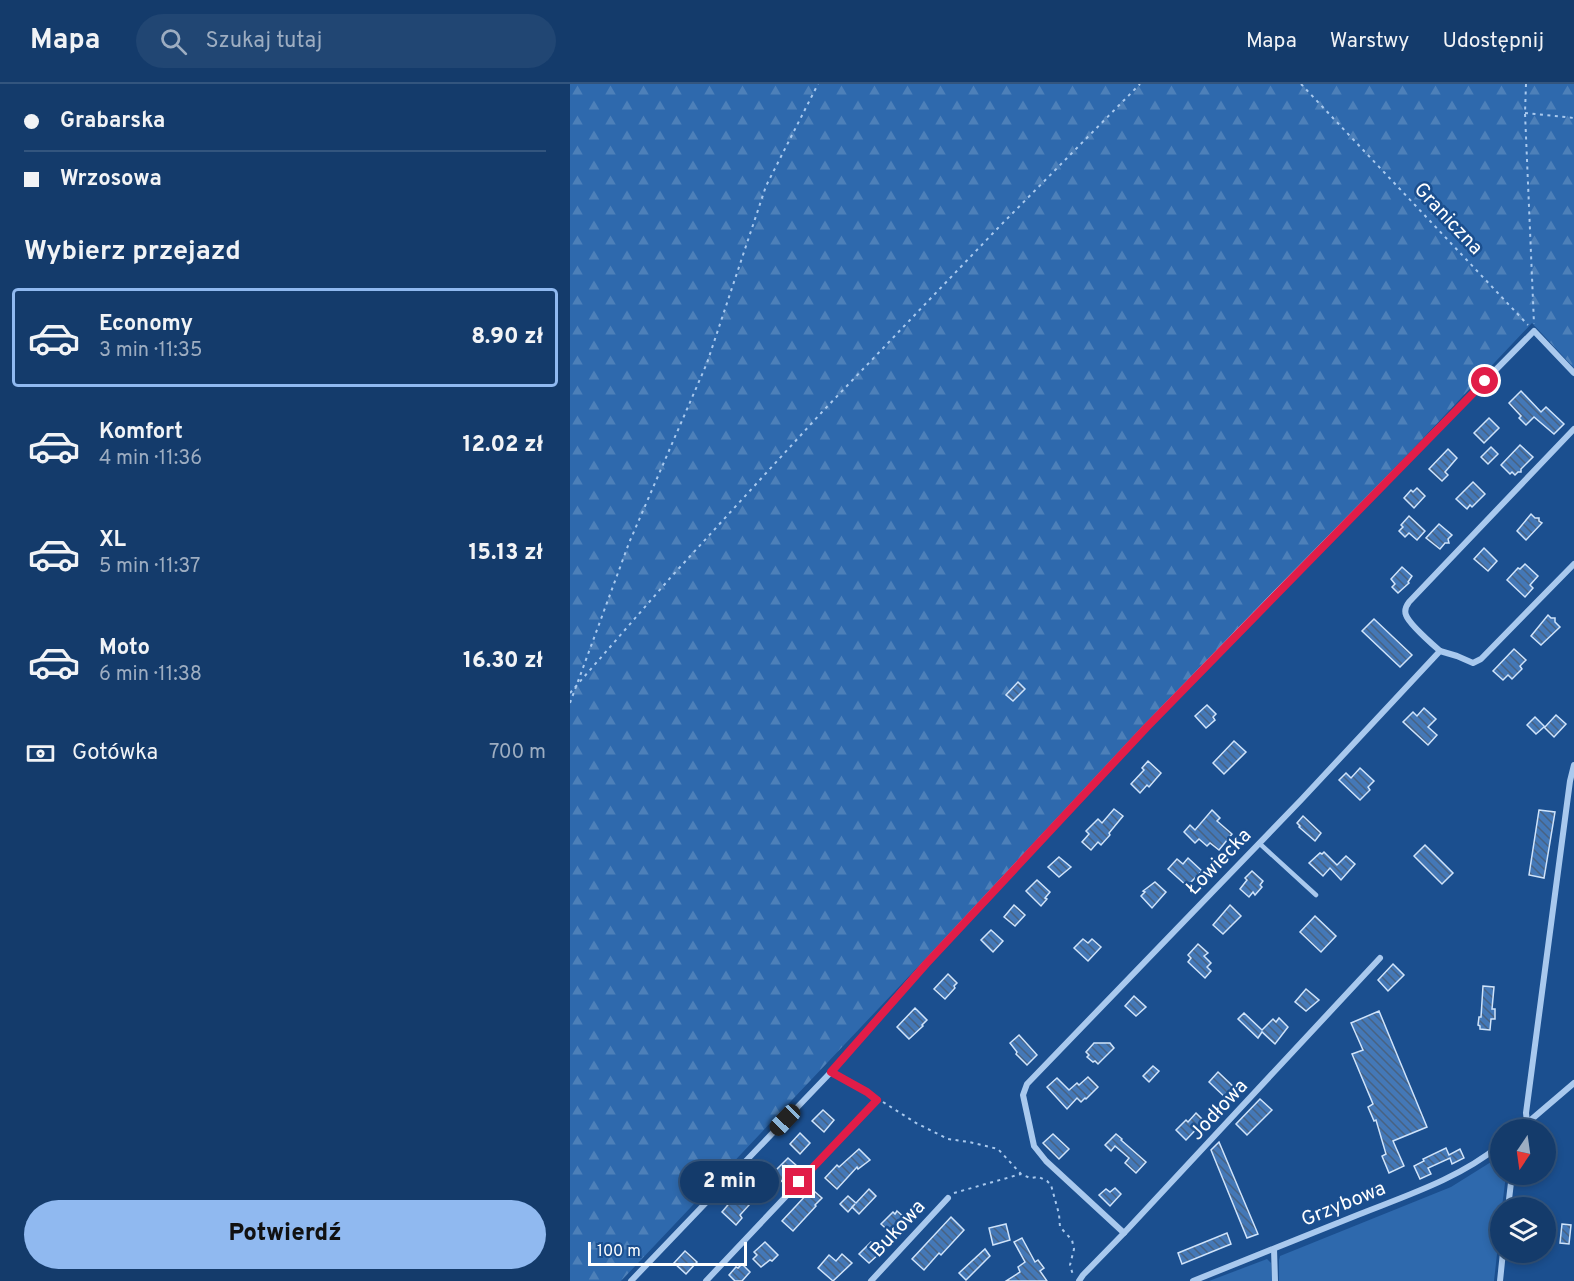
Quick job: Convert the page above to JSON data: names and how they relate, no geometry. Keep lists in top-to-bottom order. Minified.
{"streets":{"street":["Łowiecka","Jodłowa","Grzybowa","Bukowa"],"path":["Graniczna"]},"crossings":[["Łowiecka","Jodłowa"]],"scale_bar":"100 m","north":"bottom","page":{"header":"Mapa","search":"Szukaj tutaj","nav":["Mapa","Warstwy","Udostępnij"],"banner":["Grabarska","Wrzosowa"],"heading":"Wybierz przejazd","list":[{"name":"Economy","note":"3 min · 11:35","value":"8.90 zł"},{"name":"Komfort","note":"4 min · 11:36","value":"12.02 zł"},{"name":"XL","note":"5 min · 11:37","value":"15.13 zł"},{"name":"Moto","note":"6 min · 11:38","value":"16.30 zł"}],"pay":["Gotówka","700 m"],"bubble":"2 min","buttons":"Potwierdź","scale":"100 m"}}
